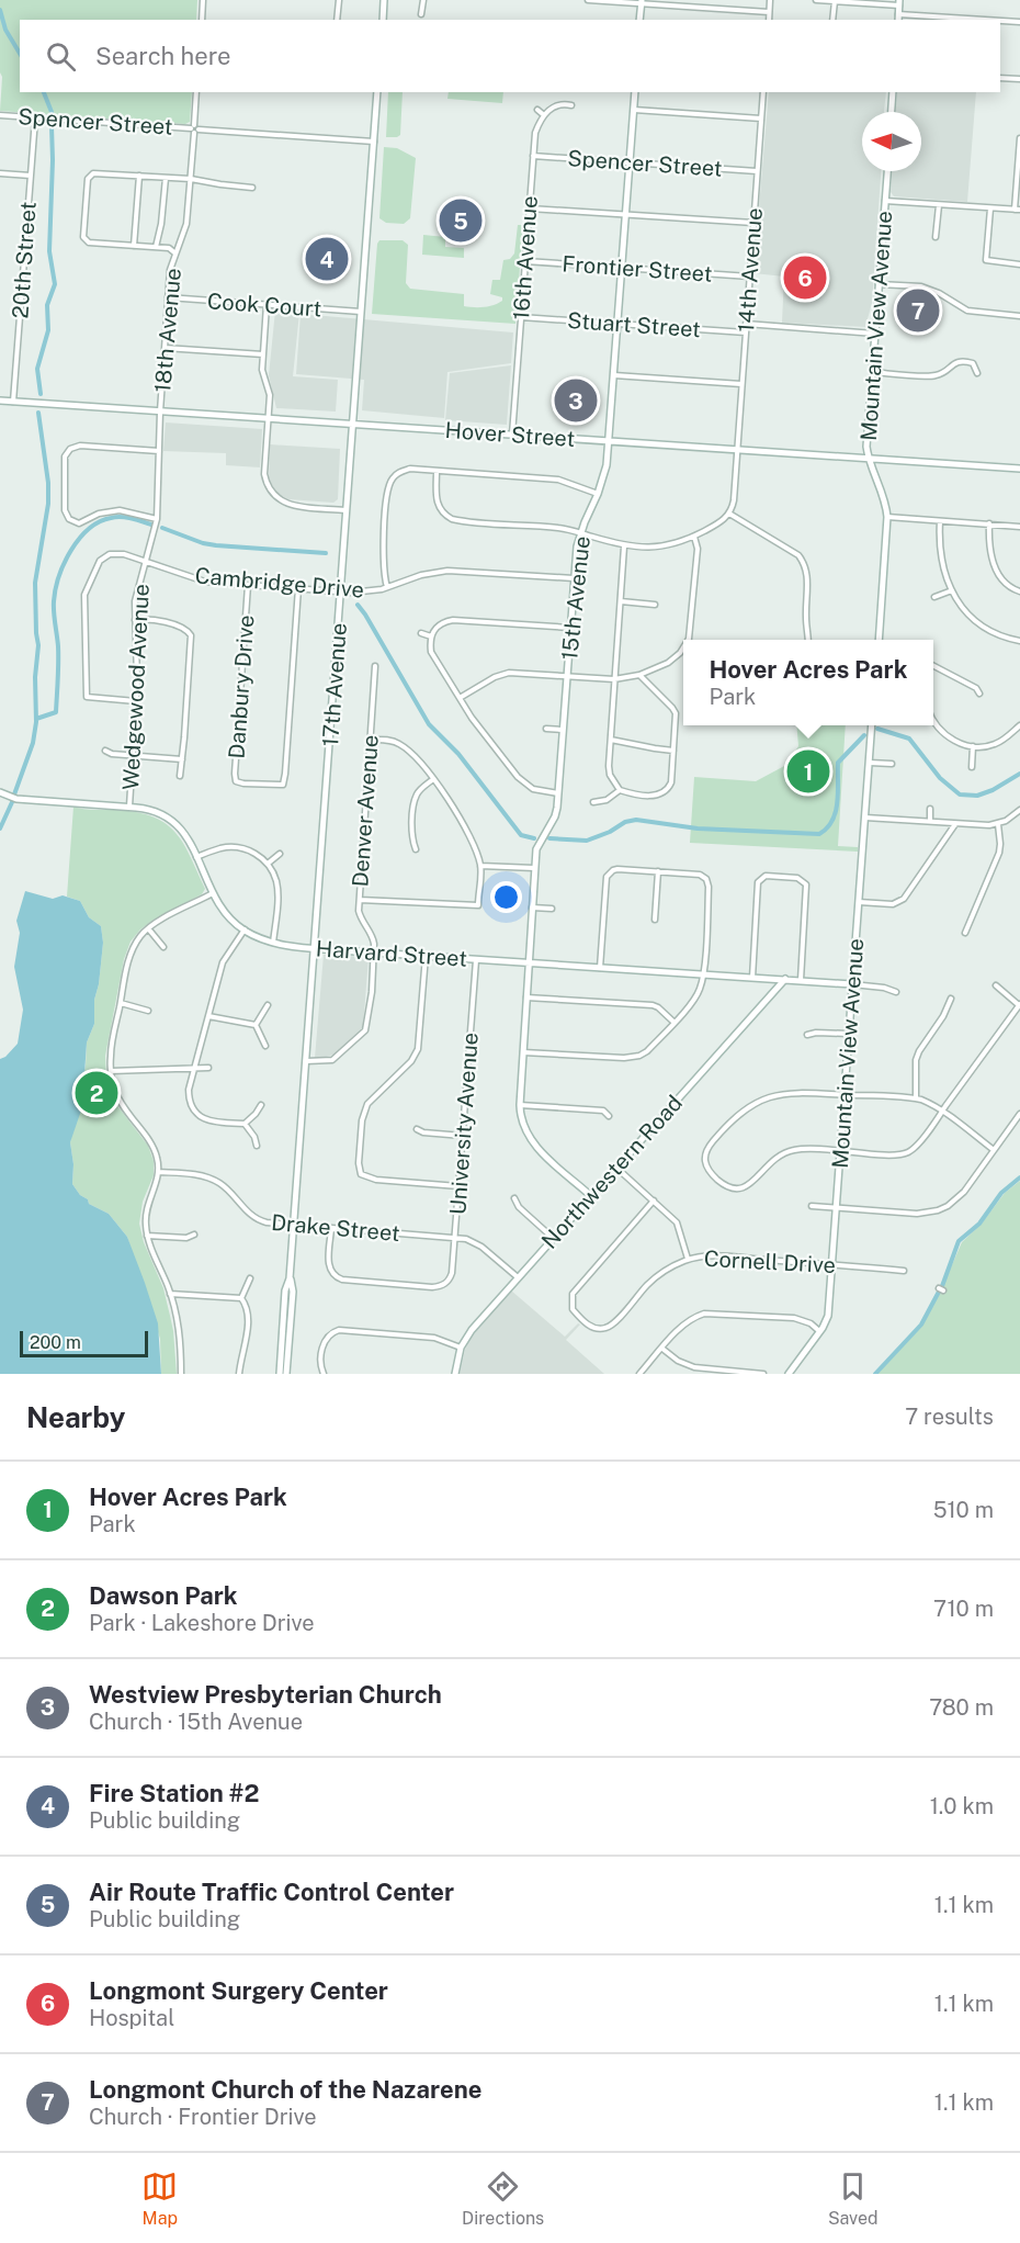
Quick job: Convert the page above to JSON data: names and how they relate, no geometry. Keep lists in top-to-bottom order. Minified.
{"streets":{"street":["Spencer Street","16th Avenue","20th Street","Frontier Street","14th Avenue","Cook Court","Stuart Street","Mountain View Avenue","18th Avenue","Hover Street","Cambridge Drive","15th Avenue","17th Avenue","Wedgewood Avenue","Danbury Drive","Denver Avenue","Harvard Street","University Avenue","Northwestern Road","Drake Street","Cornell Drive"]},"crossings":[["Spencer Street","16th Avenue"],["Spencer Street","20th Street"],["Spencer Street","14th Avenue"],["Spencer Street","18th Avenue"],["Spencer Street","15th Avenue"],["Spencer Street","17th Avenue"],["16th Avenue","Frontier Street"],["16th Avenue","Stuart Street"],["16th Avenue","Hover Street"],["20th Street","Hover Street"],["Frontier Street","14th Avenue"],["Frontier Street","15th Avenue"],["14th Avenue","Stuart Street"],["14th Avenue","Hover Street"],["Cook Court","18th Avenue"],["Cook Court","17th Avenue"],["Stuart Street","15th Avenue"],["Mountain View Avenue","Hover Street"],["Mountain View Avenue","Harvard Street"],["Mountain View Avenue","Cornell Drive"],["18th Avenue","Hover Street"],["18th Avenue","Wedgewood Avenue"],["Hover Street","15th Avenue"],["Hover Street","17th Avenue"],["Hover Street","Wedgewood Avenue"],["Cambridge Drive","15th Avenue"],["Cambridge Drive","17th Avenue"],["Cambridge Drive","Wedgewood Avenue"],["Cambridge Drive","Danbury Drive"],["15th Avenue","Harvard Street"],["15th Avenue","Northwestern Road"],["17th Avenue","Denver Avenue"],["17th Avenue","Harvard Street"],["17th Avenue","Drake Street"],["Wedgewood Avenue","Harvard Street"],["Denver Avenue","Harvard Street"],["Harvard Street","University Avenue"],["Harvard Street","Northwestern Road"],["University Avenue","Drake Street"],["Northwestern Road","Drake Street"]],"scale_bar":"200 m","north":"left","page":{"search":"Search here","pins":["5","4","6","7","3","1","2"],"popup":["Hover Acres Park","Park"],"scale":"200 m","heading":["Nearby","7 results"],"list":[{"mark":"1","name":"Hover Acres Park","note":"Park","value":"510 m"},{"mark":"2","name":"Dawson Park","note":"Park · Lakeshore Drive","value":"710 m"},{"mark":"3","name":"Westview Presbyterian Church","note":"Church · 15th Avenue","value":"780 m"},{"mark":"4","name":"Fire Station #2","note":"Public building","value":"1.0 km"},{"mark":"5","name":"Air Route Traffic Control Center","note":"Public building","value":"1.1 km"},{"mark":"6","name":"Longmont Surgery Center","note":"Hospital","value":"1.1 km"},{"mark":"7","name":"Longmont Church of the Nazarene","note":"Church · Frontier Drive","value":"1.1 km"}],"nav":["Map","Directions","Saved"]}}
